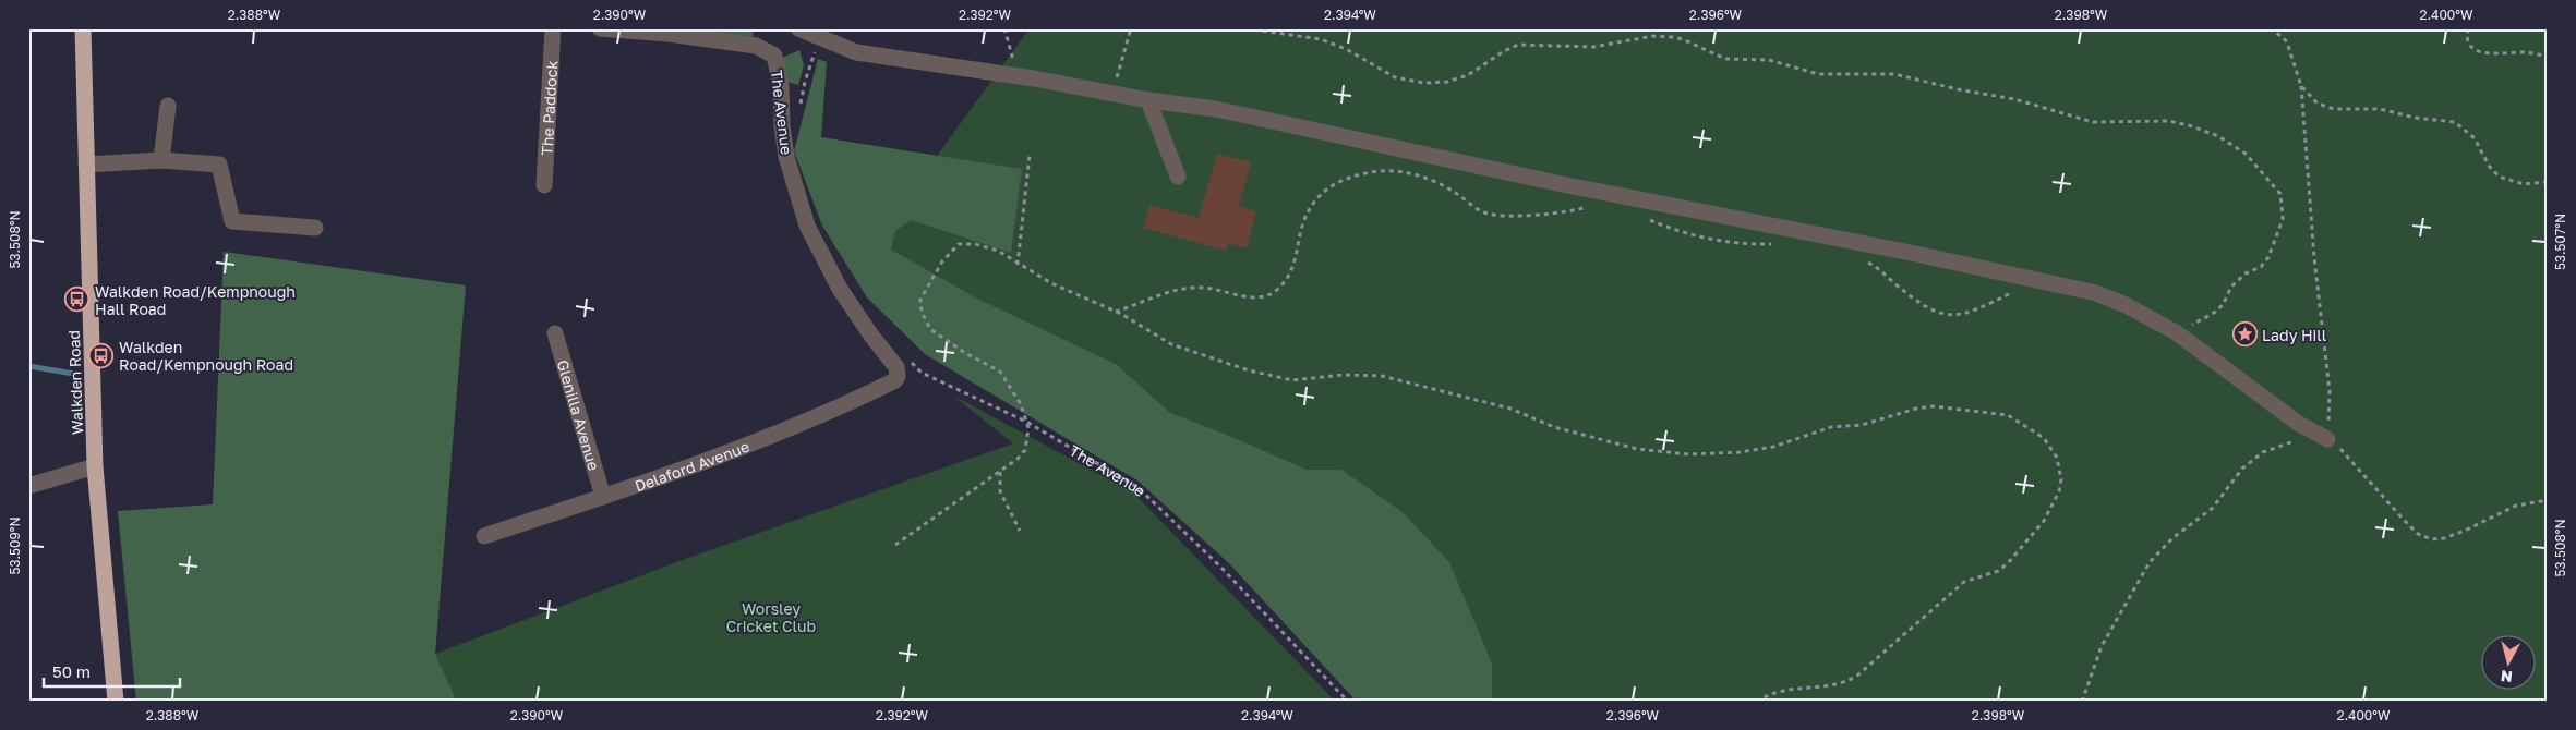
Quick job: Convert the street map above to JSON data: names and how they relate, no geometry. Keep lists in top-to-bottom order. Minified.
{"streets":{"highway":["Walkden Road"],"street":["The Paddock","The Avenue","Glenilla Avenue","Delaford Avenue"]},"crossings":[["The Avenue","Delaford Avenue"],["Glenilla Avenue","Delaford Avenue"]],"parks":["Worsley Cricket Club"],"places":{"bus stop":["Walkden Road/Kempnough Hall Road","Walkden Road/Kempnough Road"],"place":["Lady Hill"]},"scale_bar":"50 m","north":"bottom","coordinates":["2.388°W","2.390°W","2.392°W","2.394°W","2.396°W","2.398°W","2.400°W","53.508°N","53.507°N","53.509°N"]}
